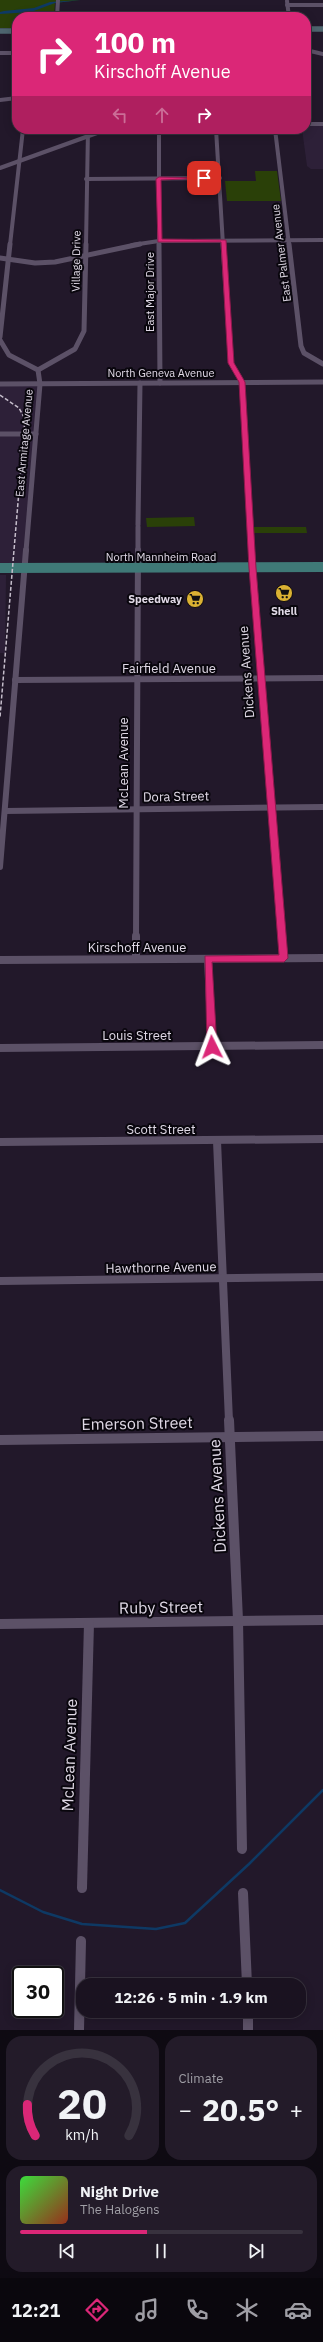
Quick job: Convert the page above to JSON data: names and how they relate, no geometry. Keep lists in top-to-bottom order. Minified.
{"streets":{"main road":["North Mannheim Road"],"street":["East Palmer Avenue","Village Drive","East Major Drive","North Geneva Avenue","East Armitage Avenue","Fairfield Avenue","Dickens Avenue","McLean Avenue","Dora Street","Kirschoff Avenue","Louis Street","Scott Street","Hawthorne Avenue","Emerson Street","Ruby Street"]},"crossings":[["Village Drive","East Armitage Avenue"],["East Major Drive","North Geneva Avenue"],["North Geneva Avenue","East Armitage Avenue"],["North Geneva Avenue","Dickens Avenue"],["East Armitage Avenue","North Mannheim Road"],["East Armitage Avenue","Fairfield Avenue"],["East Armitage Avenue","Dora Street"],["North Mannheim Road","Dickens Avenue"],["North Mannheim Road","McLean Avenue"],["Fairfield Avenue","Dickens Avenue"],["Fairfield Avenue","McLean Avenue"],["Dickens Avenue","Dora Street"],["Dickens Avenue","Kirschoff Avenue"],["Dickens Avenue","Scott Street"],["Dickens Avenue","Hawthorne Avenue"],["Dickens Avenue","Emerson Street"],["Dickens Avenue","Ruby Street"],["McLean Avenue","Dora Street"],["McLean Avenue","Kirschoff Avenue"],["McLean Avenue","Ruby Street"]],"places":{"supermarket":["Shell","Speedway"]},"page":{"turn":["100 m","Kirschoff Avenue"],"limit":"30","trip":"12:26 · 5 min · 1.9 km","tile":"Climate","heat":["−","20.5°","+"],"song":["Night Drive","The Halogens"],"tabs":"12:21","gauge":["20","km/h"]}}
